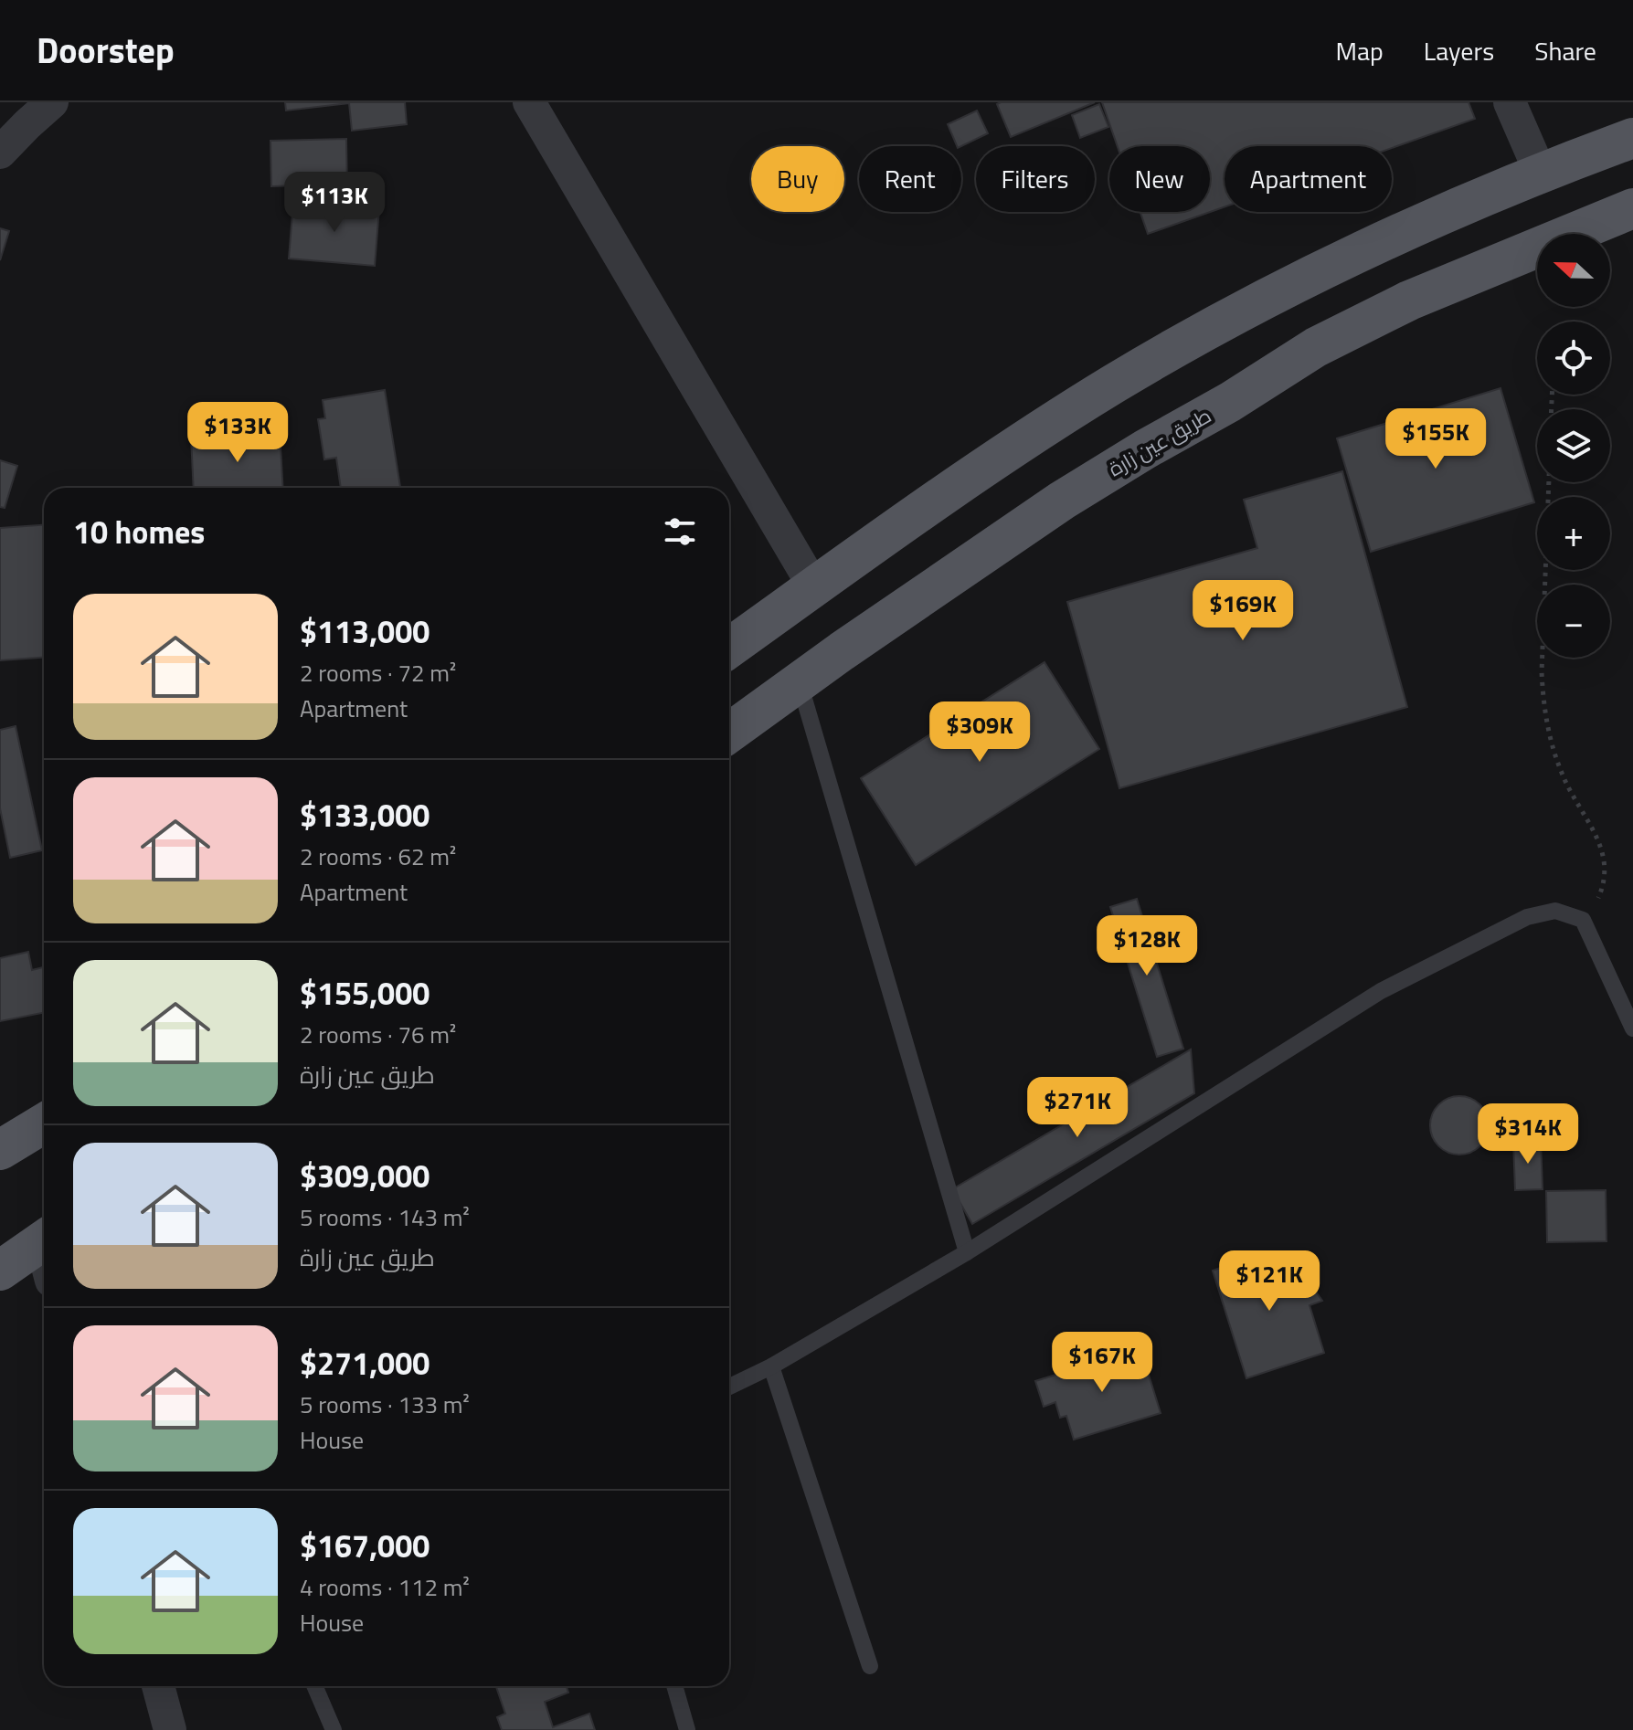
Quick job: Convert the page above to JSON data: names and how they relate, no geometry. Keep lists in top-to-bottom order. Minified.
{"streets":{"main road":["طريق عين زارة"]},"north":"left","page":{"header":"Doorstep","nav":["Map","Layers","Share"],"chip":["Buy","Rent","Filters","New","Apartment"],"price":["$113K","$133K","$155K","$169K","$309K","$128K","$271K","$314K","$121K","$167K"],"map_buttons":["+","−"],"heading":"10 homes","list":[{"name":"$113,000","note":"2 rooms · 72 m² · Apartment"},{"name":"$133,000","note":"2 rooms · 62 m² · Apartment"},{"name":"$155,000","note":"2 rooms · 76 m² · طريق عين زارة"},{"name":"$309,000","note":"5 rooms · 143 m² · طريق عين زارة"},{"name":"$271,000","note":"5 rooms · 133 m² · House"},{"name":"$167,000","note":"4 rooms · 112 m² · House"}]}}
